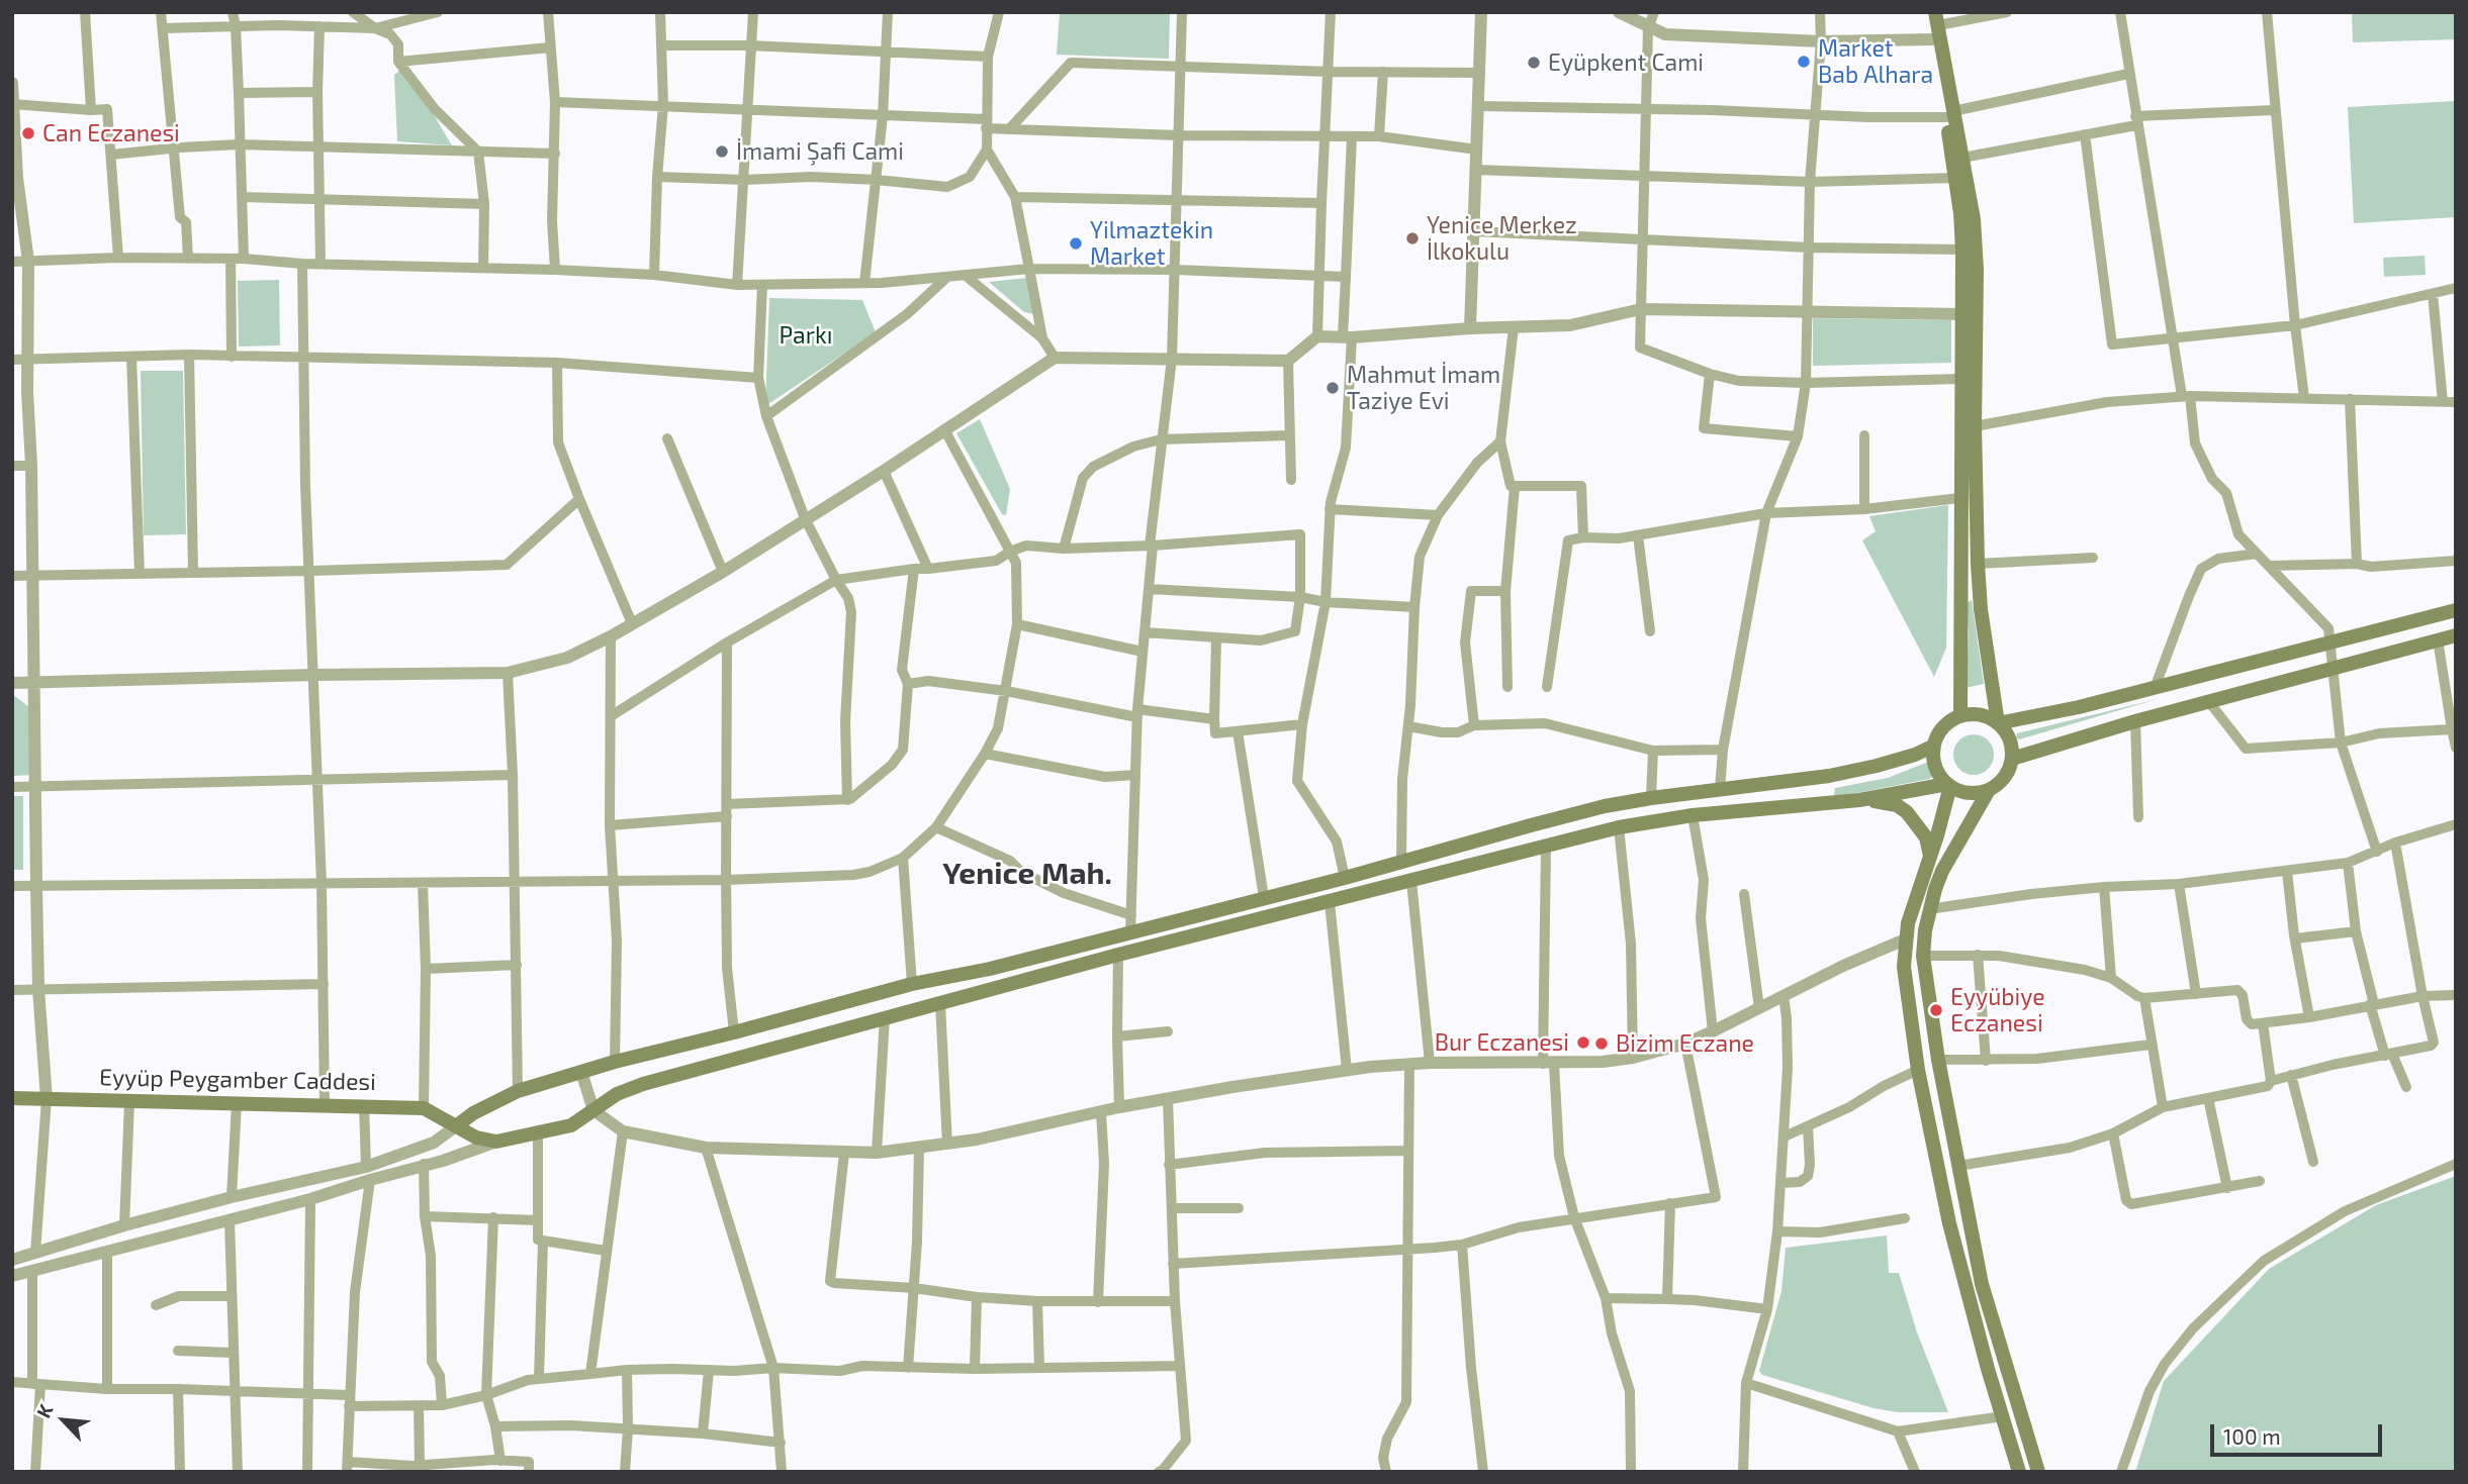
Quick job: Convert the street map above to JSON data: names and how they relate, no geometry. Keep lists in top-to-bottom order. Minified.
{"streets":{"main road":["Eyyüp Peygamber Caddesi"]},"districts":["Yenice Mah."],"parks":["Parkı"],"places":["Market Bab Alhara","Eyüpkent Cami","Can Eczanesi","İmami Şafi Cami","Yenice Merkez İlkokulu","Yilmaztekin Market","Mahmut İmam Taziye Evi","Eyyübiye Eczanesi","Bur Eczanesi","Bizim Eczane"],"scale_bar":"100 m","north":"top left"}
